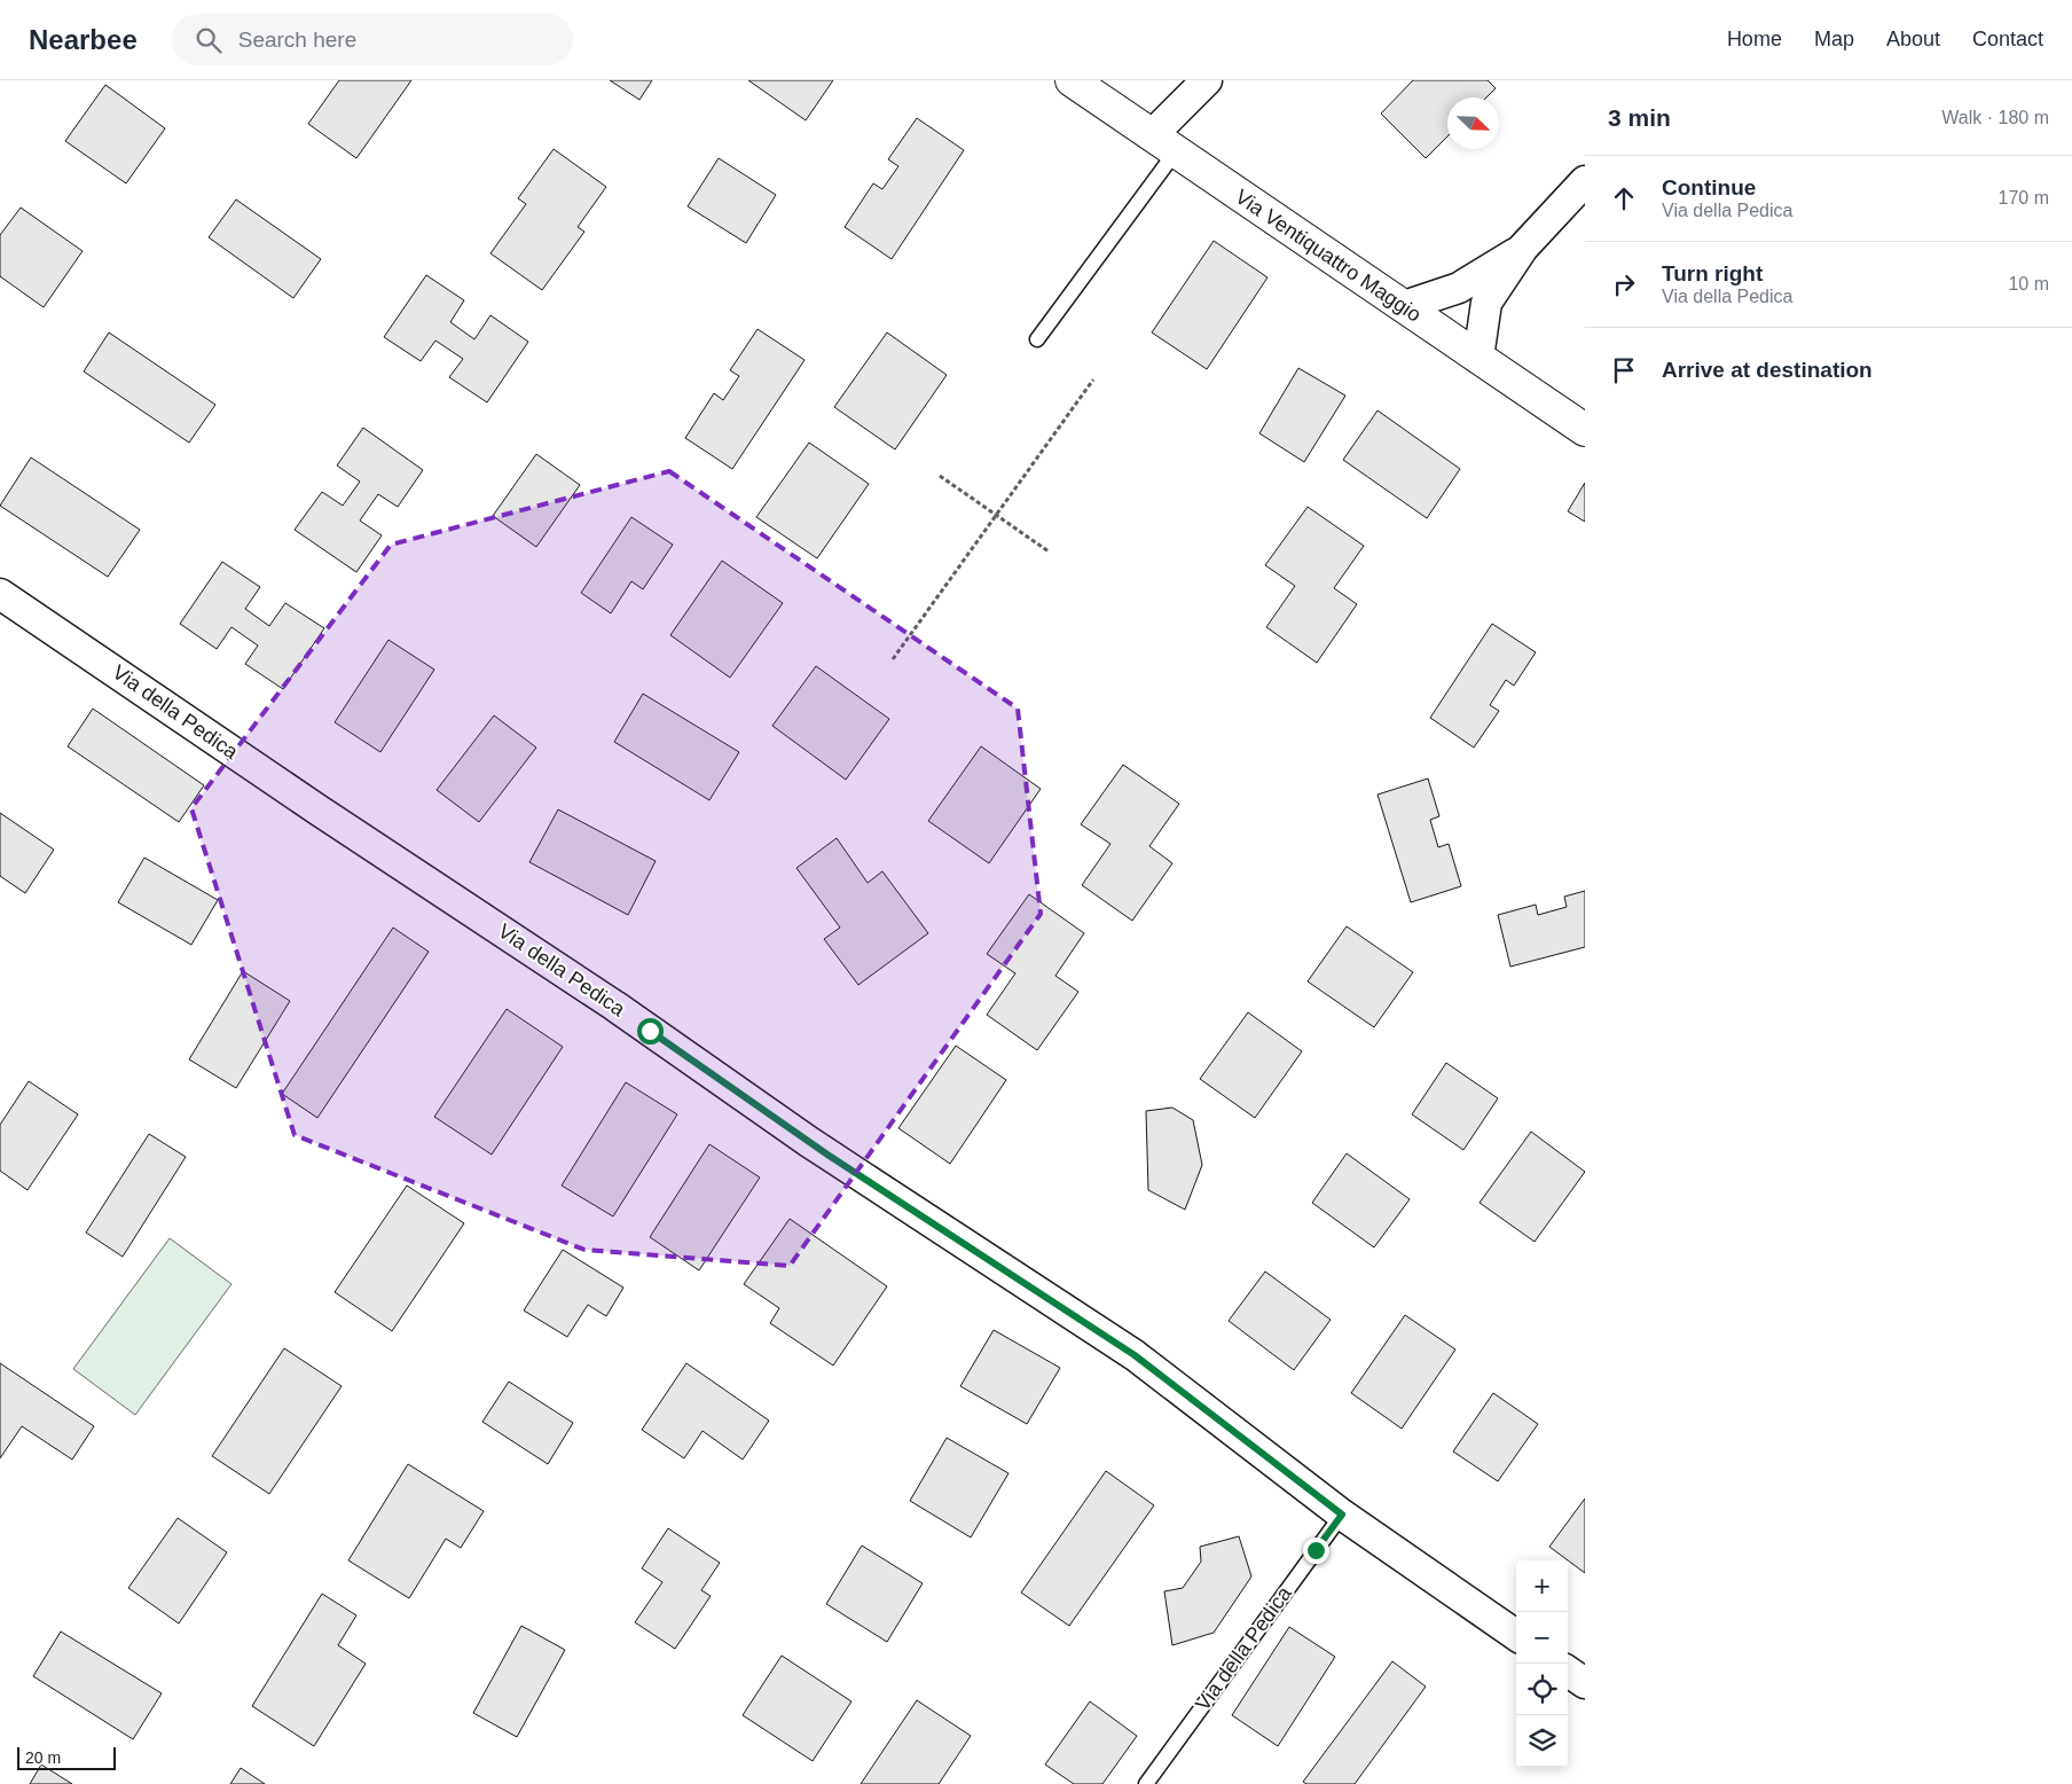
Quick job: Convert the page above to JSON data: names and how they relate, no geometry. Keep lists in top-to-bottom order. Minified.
{"streets":{"main road":["Via Ventiquattro Maggio"],"street":["Via della Pedica"]},"scale_bar":"20 m","north":"bottom right","page":{"header":"Nearbee","search":"Search here","nav":["Home","Map","About","Contact"],"heading":["3 min","Walk · 180 m"],"list":[["Continue","Via della Pedica","170 m"],["Turn right","Via della Pedica","10 m"],"Arrive at destination"],"map_buttons":["+","−"],"scale":"20 m"}}
